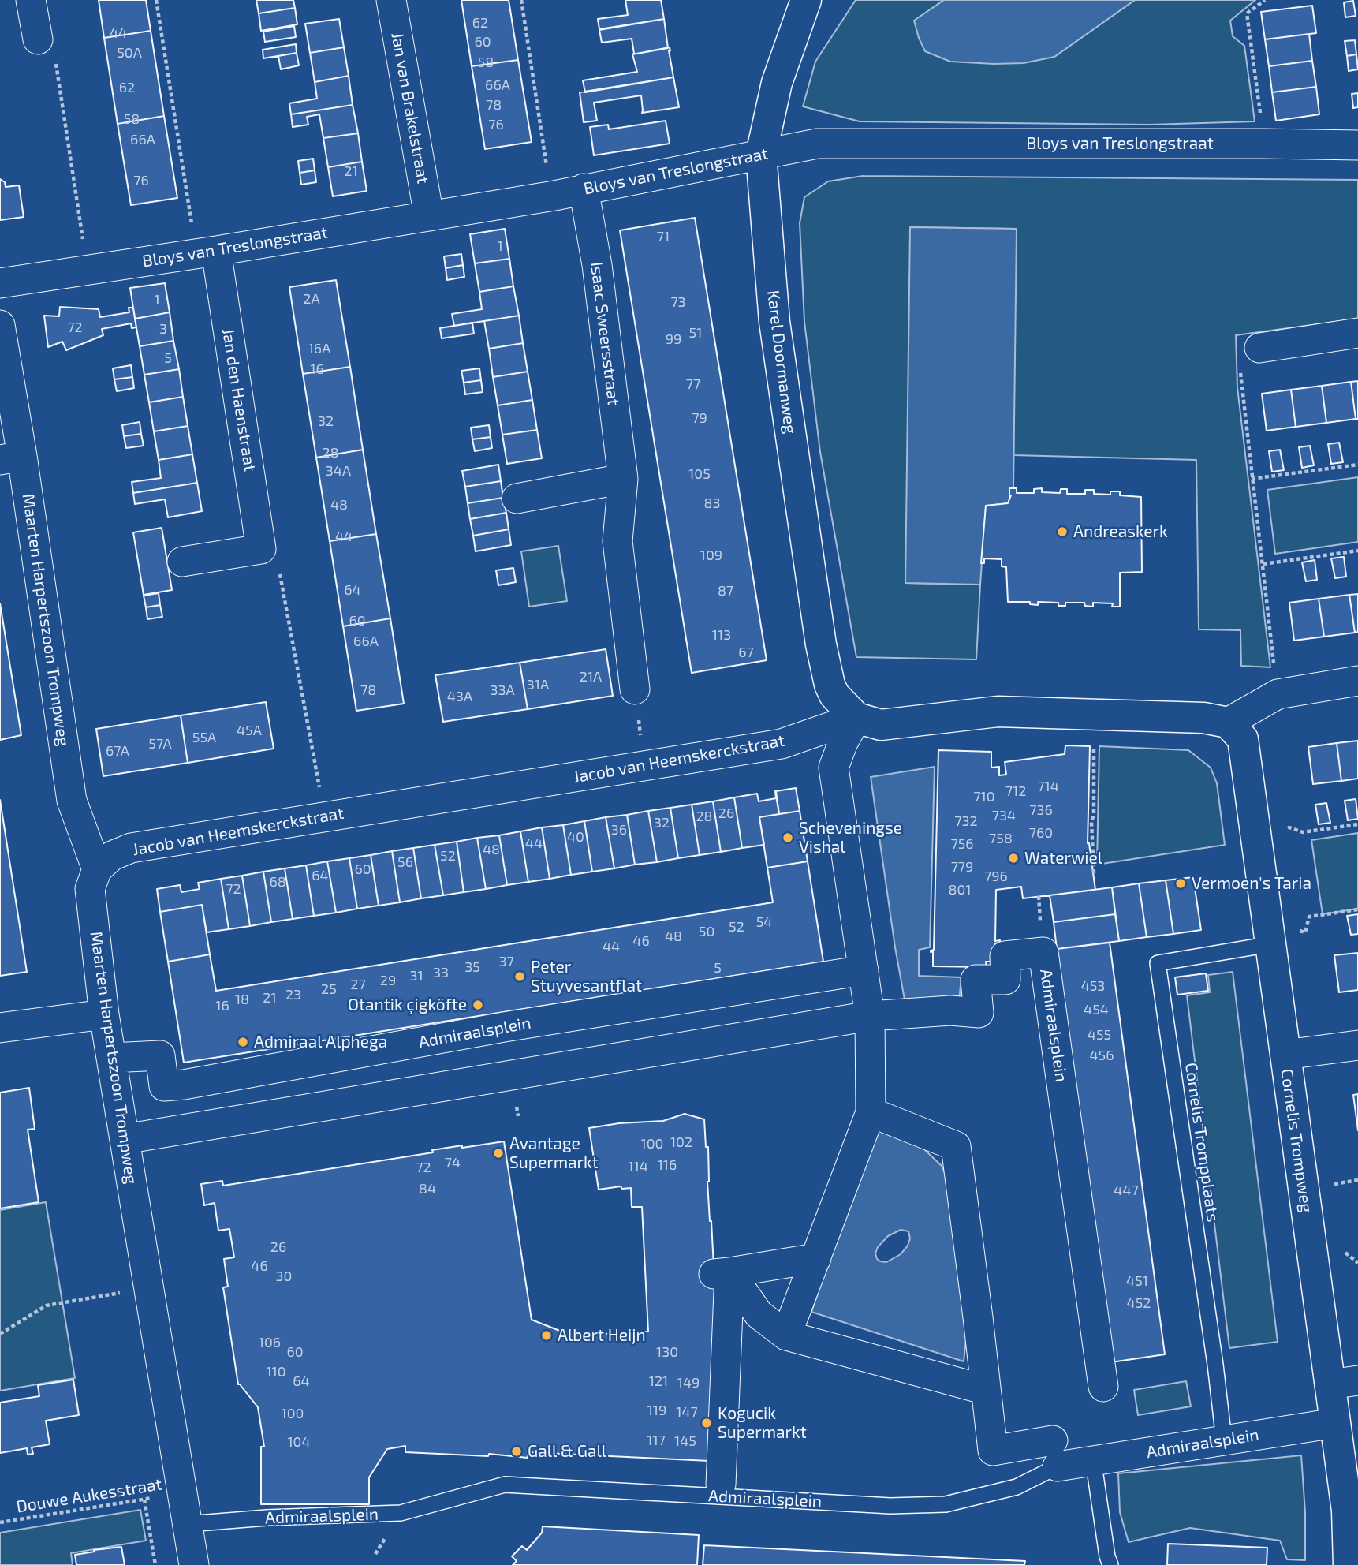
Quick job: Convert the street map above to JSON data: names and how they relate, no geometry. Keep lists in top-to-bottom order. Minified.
{"streets":{"street":["Jan van Brakelstraat","Bloys van Treslongstraat","Isaac Sweersstraat","Karel Doormanweg","Jan den Haenstraat","Maarten Harpertszoon Trompweg","Jacob van Heemskerckstraat","Admiraalsplein","Cornelis Trompweg"],"lane":["Cornelis Trompplaats"],"path":["Douwe Aukesstraat"]},"crossings":[["Jan van Brakelstraat","Bloys van Treslongstraat"],["Bloys van Treslongstraat","Isaac Sweersstraat"],["Bloys van Treslongstraat","Karel Doormanweg"],["Bloys van Treslongstraat","Jan den Haenstraat"],["Karel Doormanweg","Jacob van Heemskerckstraat"],["Maarten Harpertszoon Trompweg","Jacob van Heemskerckstraat"],["Maarten Harpertszoon Trompweg","Admiraalsplein"],["Maarten Harpertszoon Trompweg","Douwe Aukesstraat"],["Admiraalsplein","Cornelis Trompweg"],["Admiraalsplein","Cornelis Trompplaats"],["Cornelis Trompweg","Cornelis Trompplaats"]],"places":["Andreaskerk","Scheveningse Vishal","Waterwiel","Vermoen's Taria","Peter Stuyvesantflat","Otantik çigköfte","Admiraal Alphega","Avantage Supermarkt","Albert Heijn","Kogucik Supermarkt","Gall & Gall"],"house_numbers":["62","44","60","50A","58","66A","62","78","58","76","66A","21","76","71","1","2A","1","73","72","3","51","99","16A","5","16","77","79","32","28","34A","105","83","48","44","109","64","87","60","113","66A","67","21A","31A","78","33A","43A","45A","55A","57A","67A","714","712","710","736","26","734","28","732","32","36","760","40","758","44","756","48","52","56","779","60","64","796","68","72","801","54","52","50","48","46","44","37","35","5","33","31","29","27","453","25","23","21","18","16","454","455","456","102","100","74","116","114","72","84","447","26","46","30","451","452","106","60","130","110","64","121","149","119","147","100","117","145","104"]}
